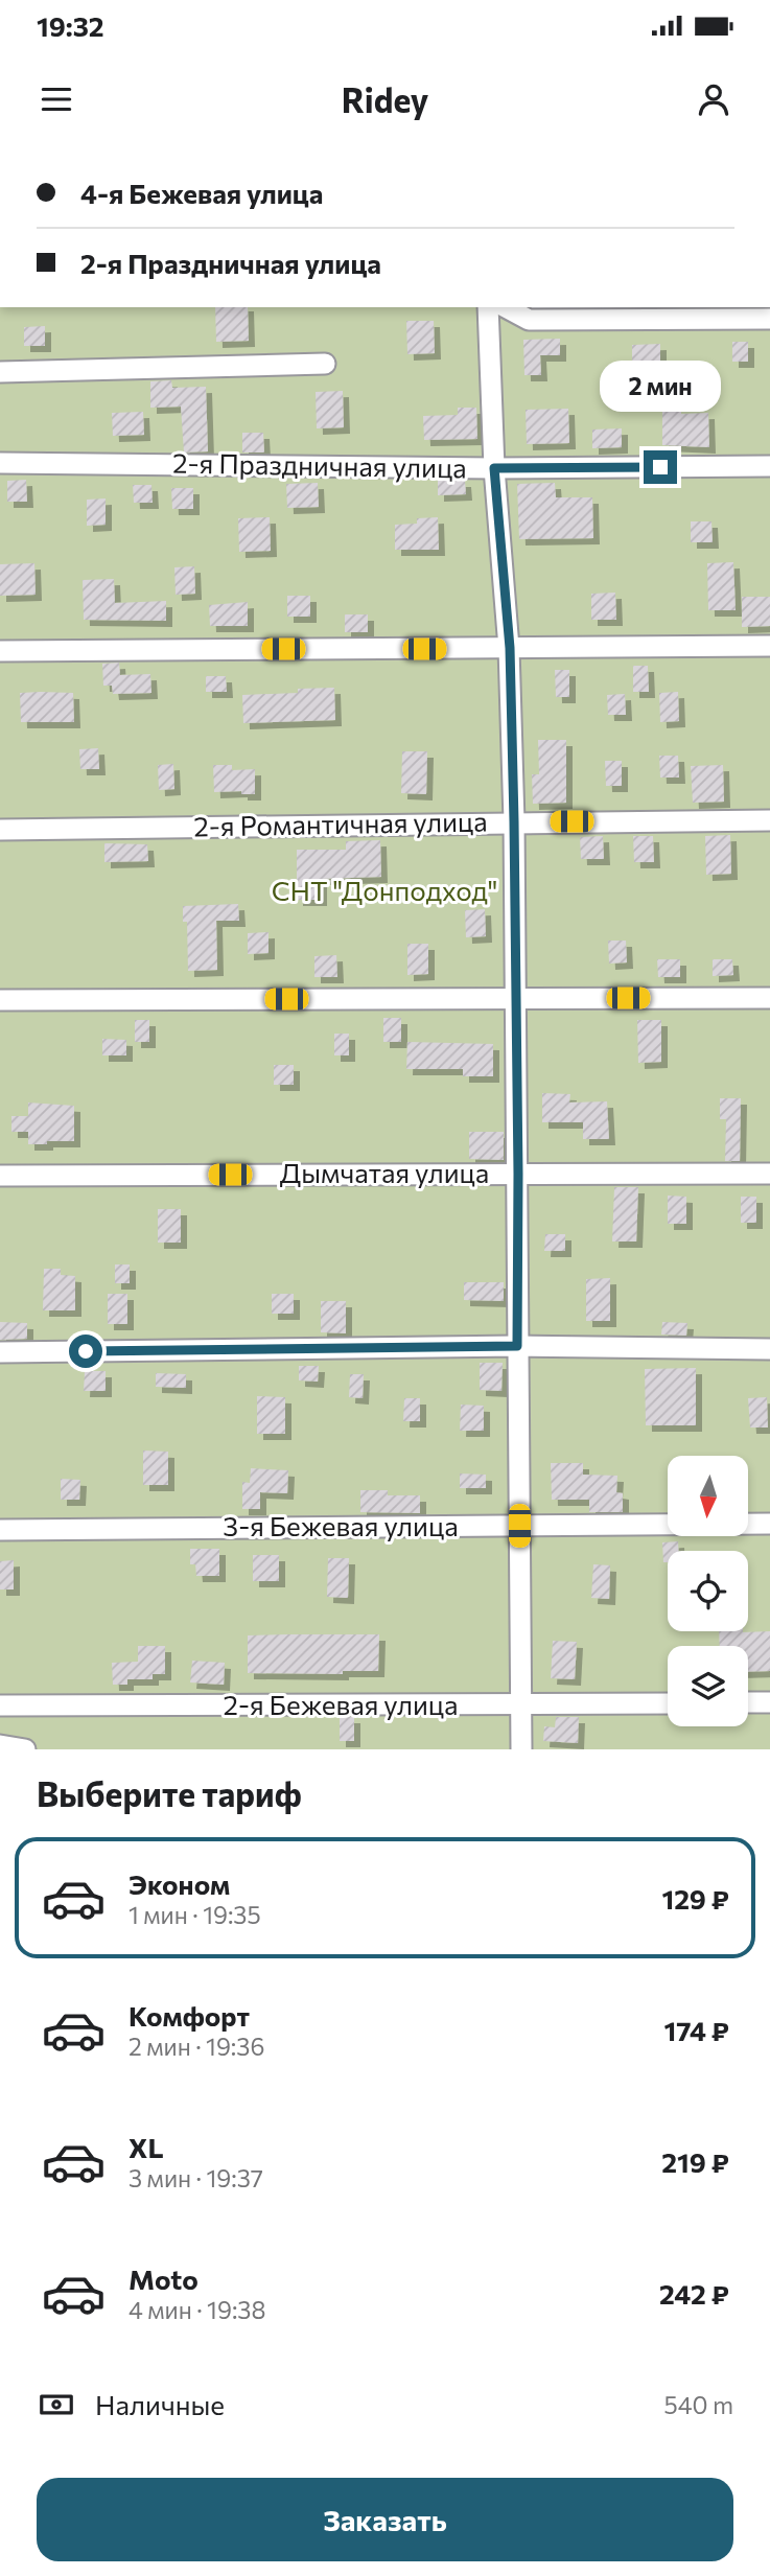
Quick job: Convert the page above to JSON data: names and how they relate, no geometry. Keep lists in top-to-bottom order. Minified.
{"streets":{"street":["2-я Праздничная улица","2-я Романтичная улица","Дымчатая улица","3-я Бежевая улица","2-я Бежевая улица"]},"parks":["СНТ \"Донподход\""],"north":"bottom","page":{"status":"19:32","header":"Ridey","banner":["4-я Бежевая улица","2-я Праздничная улица"],"bubble":"2 мин","heading":"Выберите тариф","list":[{"name":"Эконом","note":"1 мин · 19:35","value":"129 ₽"},{"name":"Комфорт","note":"2 мин · 19:36","value":"174 ₽"},{"name":"XL","note":"3 мин · 19:37","value":"219 ₽"},{"name":"Moto","note":"4 мин · 19:38","value":"242 ₽"}],"pay":["Наличные","540 m"],"buttons":"Заказать"}}
